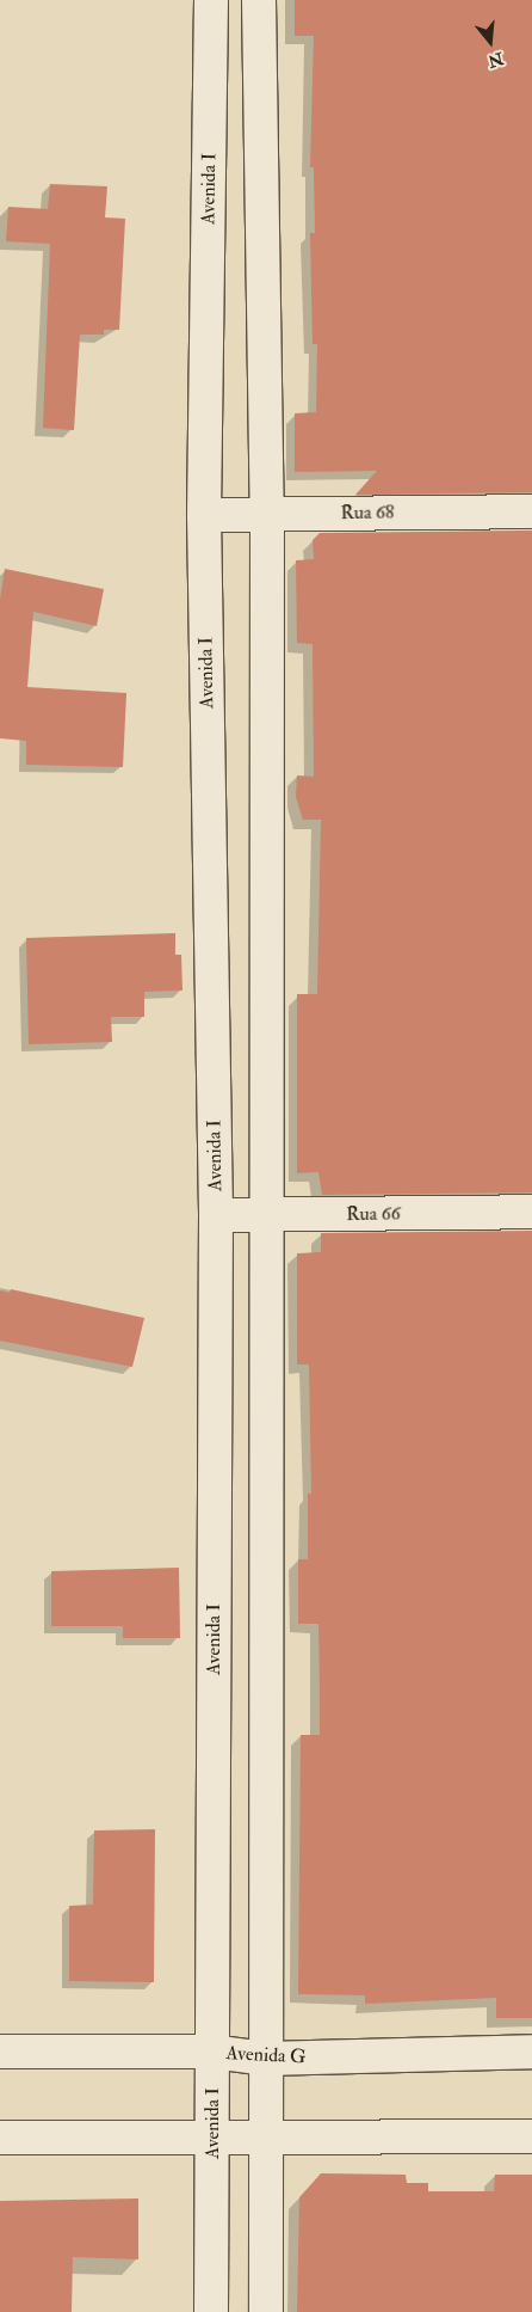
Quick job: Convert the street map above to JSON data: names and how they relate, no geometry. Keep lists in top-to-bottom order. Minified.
{"streets":{"street":["Avenida I","Rua 68","Rua 66","Avenida G"]},"crossings":[["Avenida I","Rua 68"],["Avenida I","Rua 66"],["Avenida I","Avenida G"]],"north":"bottom"}
